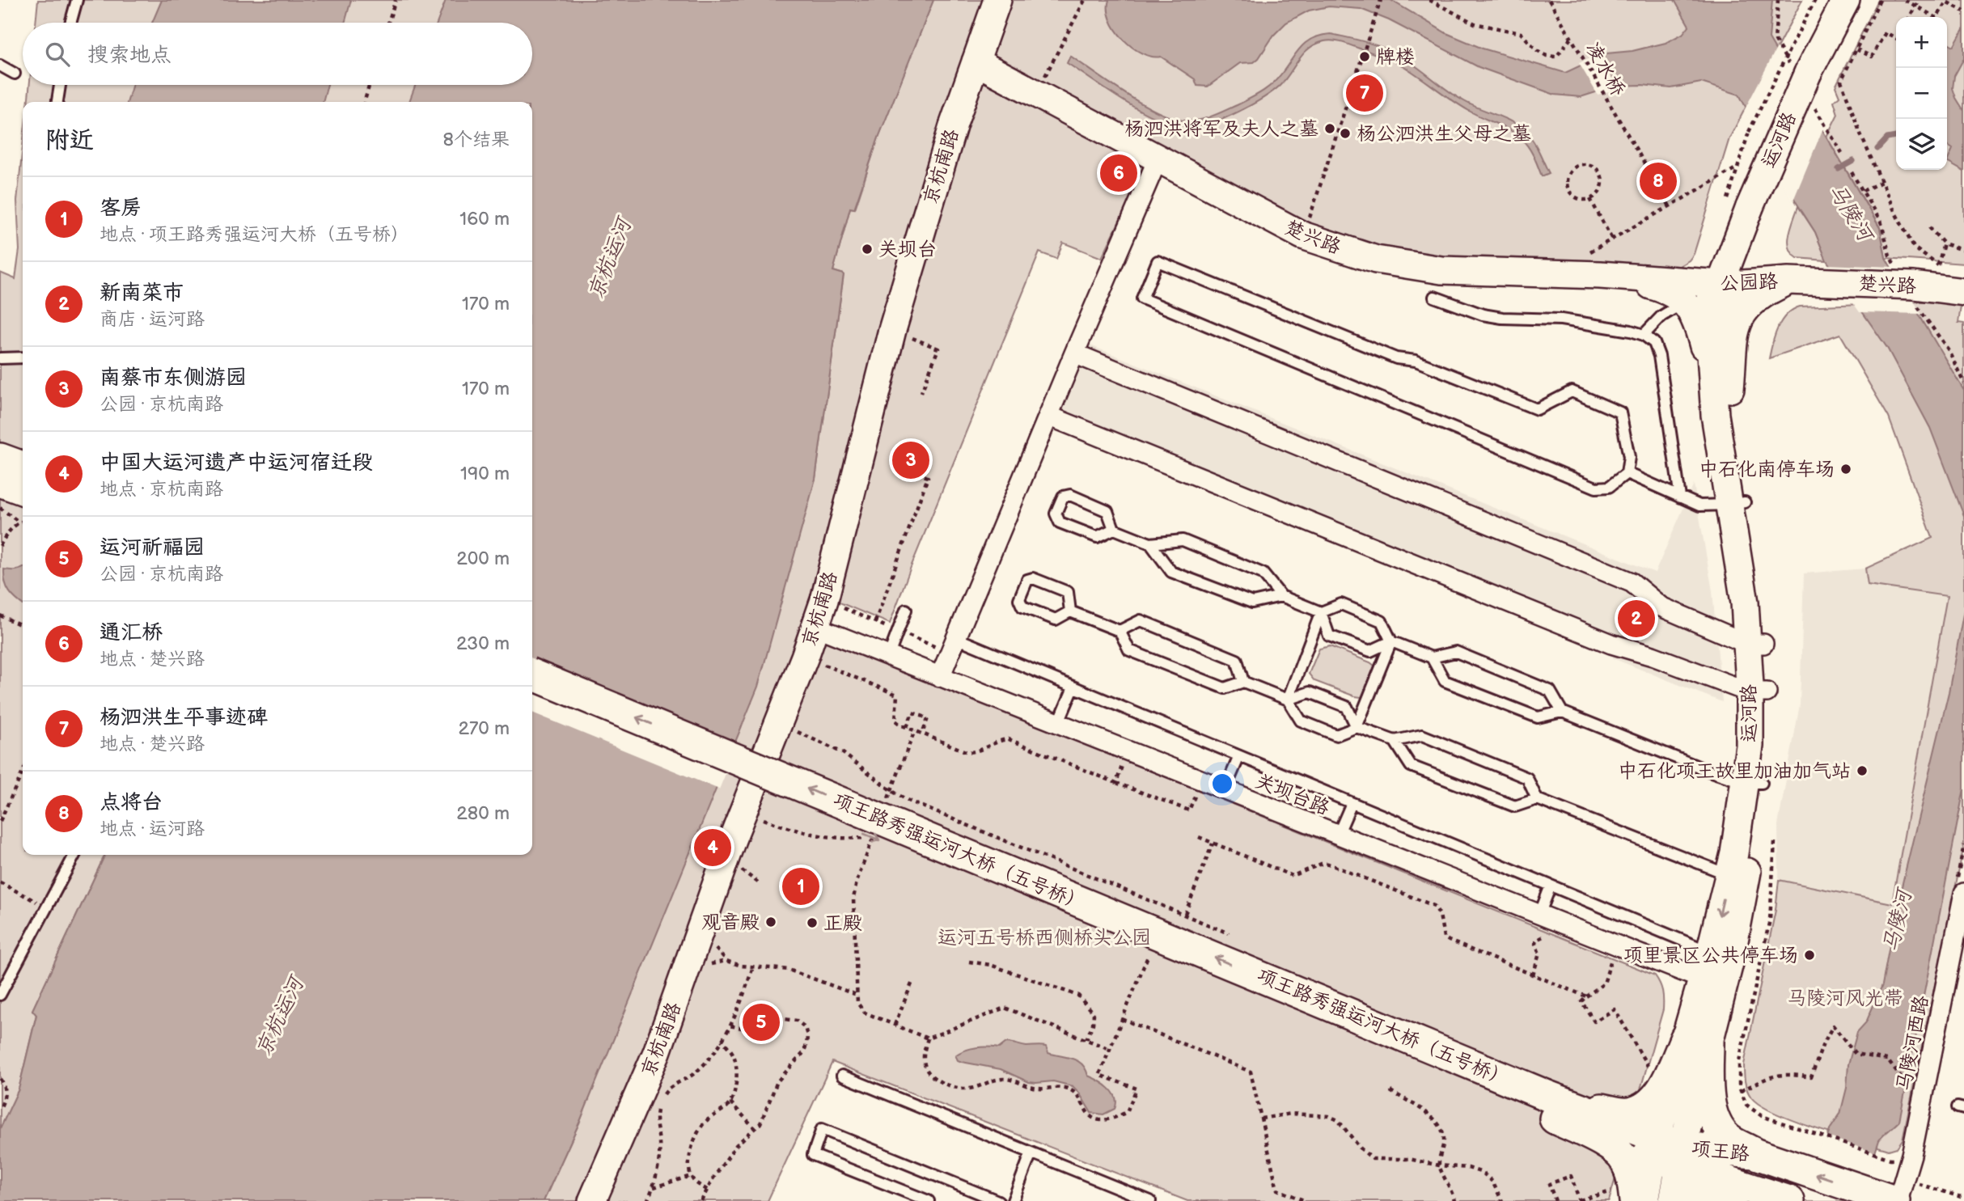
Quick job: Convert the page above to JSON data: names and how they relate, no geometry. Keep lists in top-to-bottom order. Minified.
{"streets":{"main road":["项王路秀强运河大桥（五号桥）","项王路"],"street":["运河路","京杭南路","楚兴路","公园路","关坝台路","马陵河西路"],"path":["凌水桥"]},"crossings":[["运河路","楚兴路"],["运河路","公园路"],["运河路","关坝台路"],["运河路","项王路"],["京杭南路","楚兴路"],["京杭南路","关坝台路"],["楚兴路","公园路"],["项王路秀强运河大桥（五号桥）","项王路"],["马陵河西路","项王路"]],"water":["马陵河","京杭运河"],"parks":["运河五号桥西侧桥头公园","马陵河风光带"],"places":["牌楼","杨泗洪将军及夫人之墓","杨公泗洪生父母之墓","关坝台","中石化南停车场","中石化项王故里加油加气站","观音殿","正殿","项里景区公共停车场"],"page":{"map_buttons":["+","−"],"search":"搜索地点","pins":["7","6","8","3","2","4","1","5"],"heading":["附近","8个结果"],"list":[{"mark":"1","name":"客房","note":"地点 · 项王路秀强运河大桥（五号桥）","value":"160 m"},{"mark":"2","name":"新南菜市","note":"商店 · 运河路","value":"170 m"},{"mark":"3","name":"南蔡市东侧游园","note":"公园 · 京杭南路","value":"170 m"},{"mark":"4","name":"中国大运河遗产中运河宿迁段","note":"地点 · 京杭南路","value":"190 m"},{"mark":"5","name":"运河祈福园","note":"公园 · 京杭南路","value":"200 m"},{"mark":"6","name":"通汇桥","note":"地点 · 楚兴路","value":"230 m"},{"mark":"7","name":"杨泗洪生平事迹碑","note":"地点 · 楚兴路","value":"270 m"},{"mark":"8","name":"点将台","note":"地点 · 运河路","value":"280 m"}]}}
